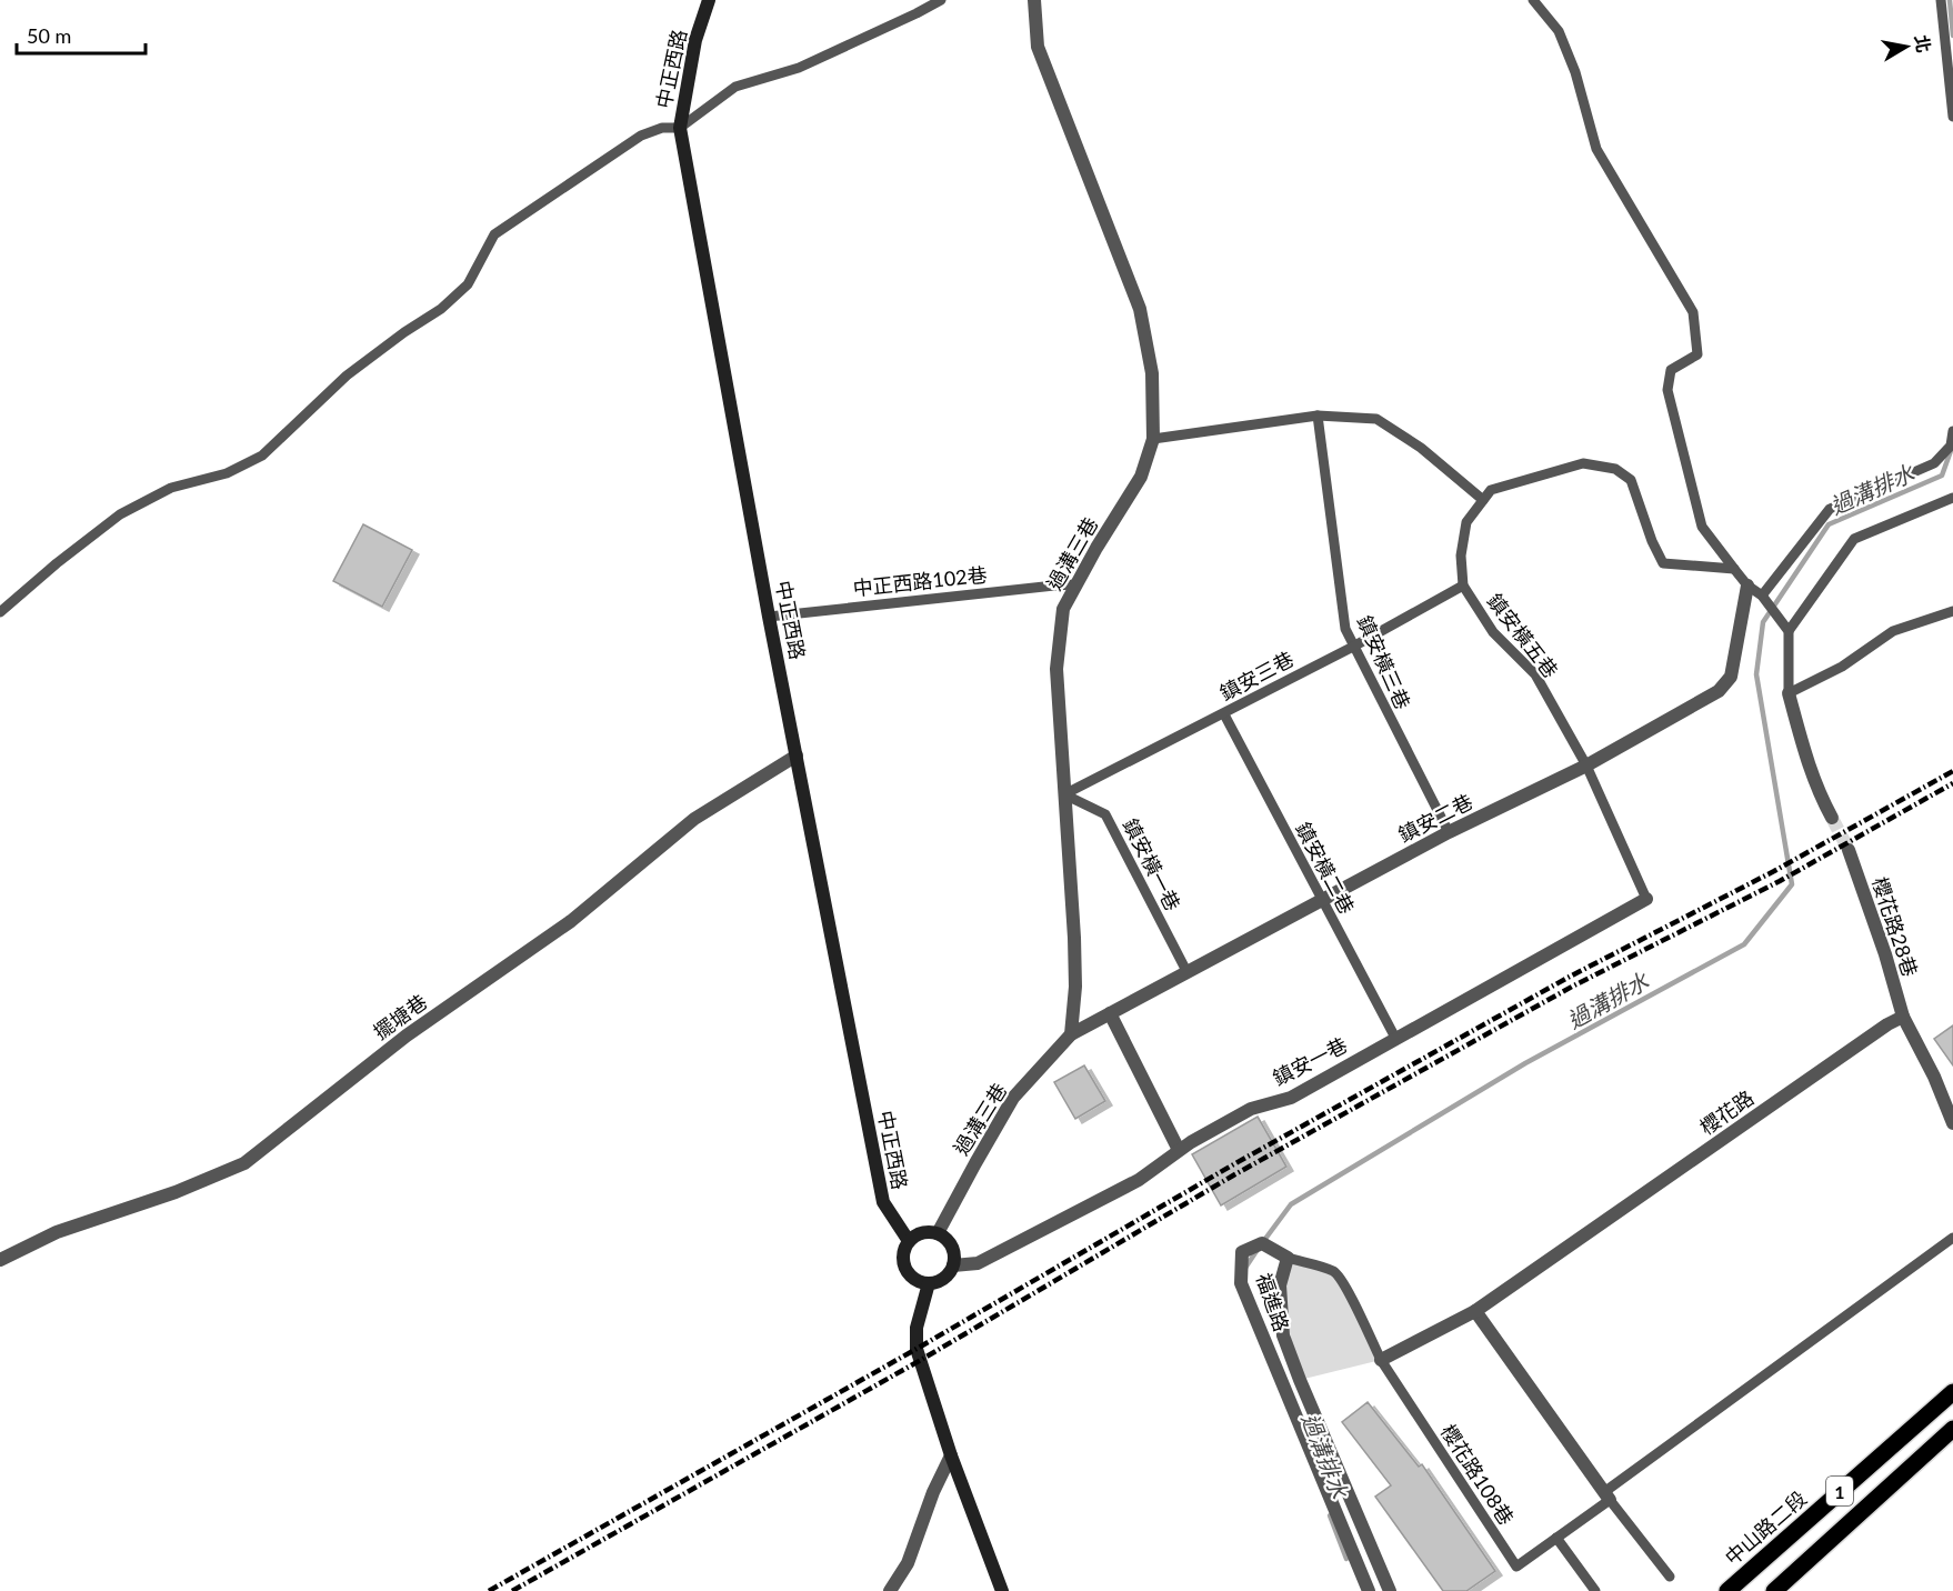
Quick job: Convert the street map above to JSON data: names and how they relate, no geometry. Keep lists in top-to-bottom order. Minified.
{"streets":{"main road":["中正西路","1","中山路二段"],"street":["過溝三巷","鎮安二巷","櫻花路28巷","擺塘巷","鎮安一巷","櫻花路","福進路"],"lane":["中正西路102巷","鎮安橫五巷","鎮安橫三巷","鎮安三巷","鎮安橫一巷","鎮安橫二巷","櫻花路108巷"]},"crossings":[["中正西路","過溝三巷"],["中正西路","中正西路102巷"],["中正西路","擺塘巷"],["中正西路","鎮安一巷"],["過溝三巷","中正西路102巷"],["過溝三巷","鎮安三巷"],["過溝三巷","鎮安二巷"],["過溝三巷","鎮安橫一巷"],["過溝三巷","鎮安一巷"],["鎮安橫五巷","鎮安三巷"],["鎮安橫五巷","鎮安二巷"],["鎮安橫五巷","鎮安一巷"],["鎮安橫三巷","鎮安三巷"],["鎮安橫三巷","鎮安二巷"],["鎮安三巷","鎮安橫一巷"],["鎮安三巷","鎮安橫二巷"],["鎮安二巷","鎮安橫一巷"],["鎮安二巷","鎮安橫二巷"],["鎮安橫二巷","鎮安一巷"],["櫻花路28巷","櫻花路"],["櫻花路","櫻花路108巷"]],"water":["過溝排水"],"scale_bar":"50 m","north":"right"}
